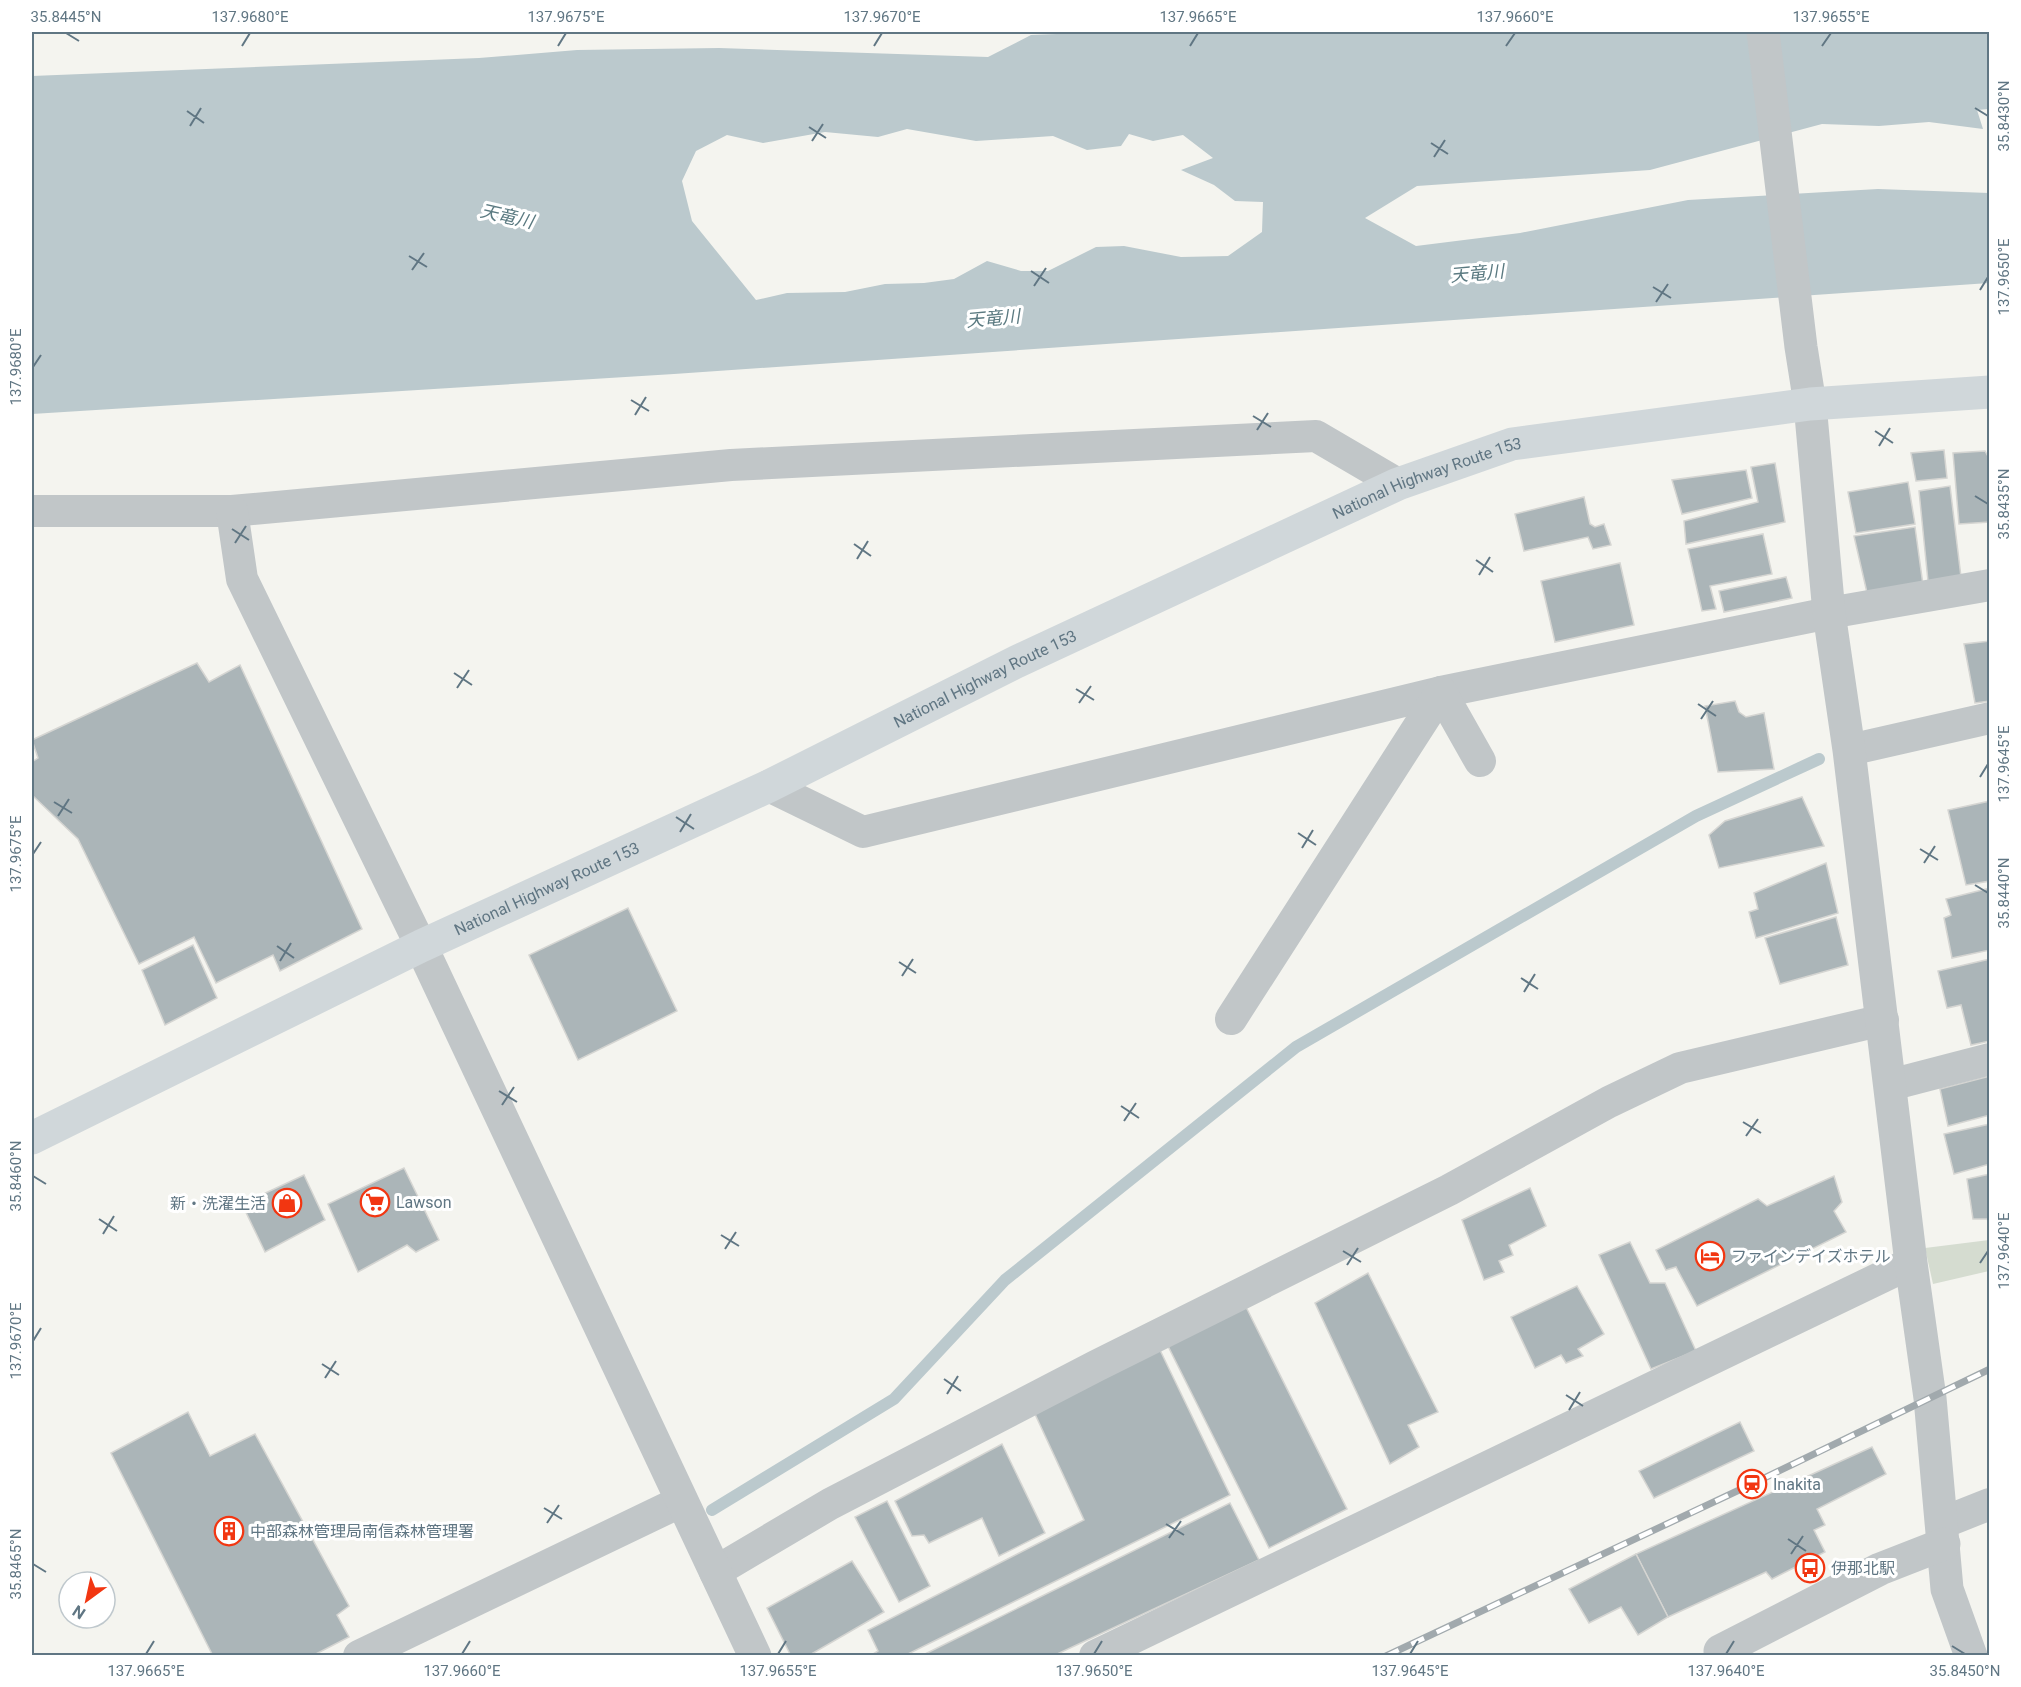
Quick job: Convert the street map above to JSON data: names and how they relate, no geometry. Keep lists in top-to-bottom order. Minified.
{"streets":{"highway":["National Highway Route 153"]},"water":["天竜川"],"places":{"supermarket":["Lawson"],"shop":["新・洗濯生活"],"hotel":["ファインデイズホテル"],"station":["Inakita"],"building":["中部森林管理局南信森林管理署"],"bus stop":["伊那北駅"]},"north":"bottom left","coordinates":["35.8445°N","137.9680°E","137.9675°E","137.9670°E","137.9665°E","137.9660°E","137.9655°E","35.8430°N","137.9650°E","35.8435°N","137.9645°E","35.8440°N","35.8460°N","137.9640°E","35.8465°N","35.8450°N"]}
